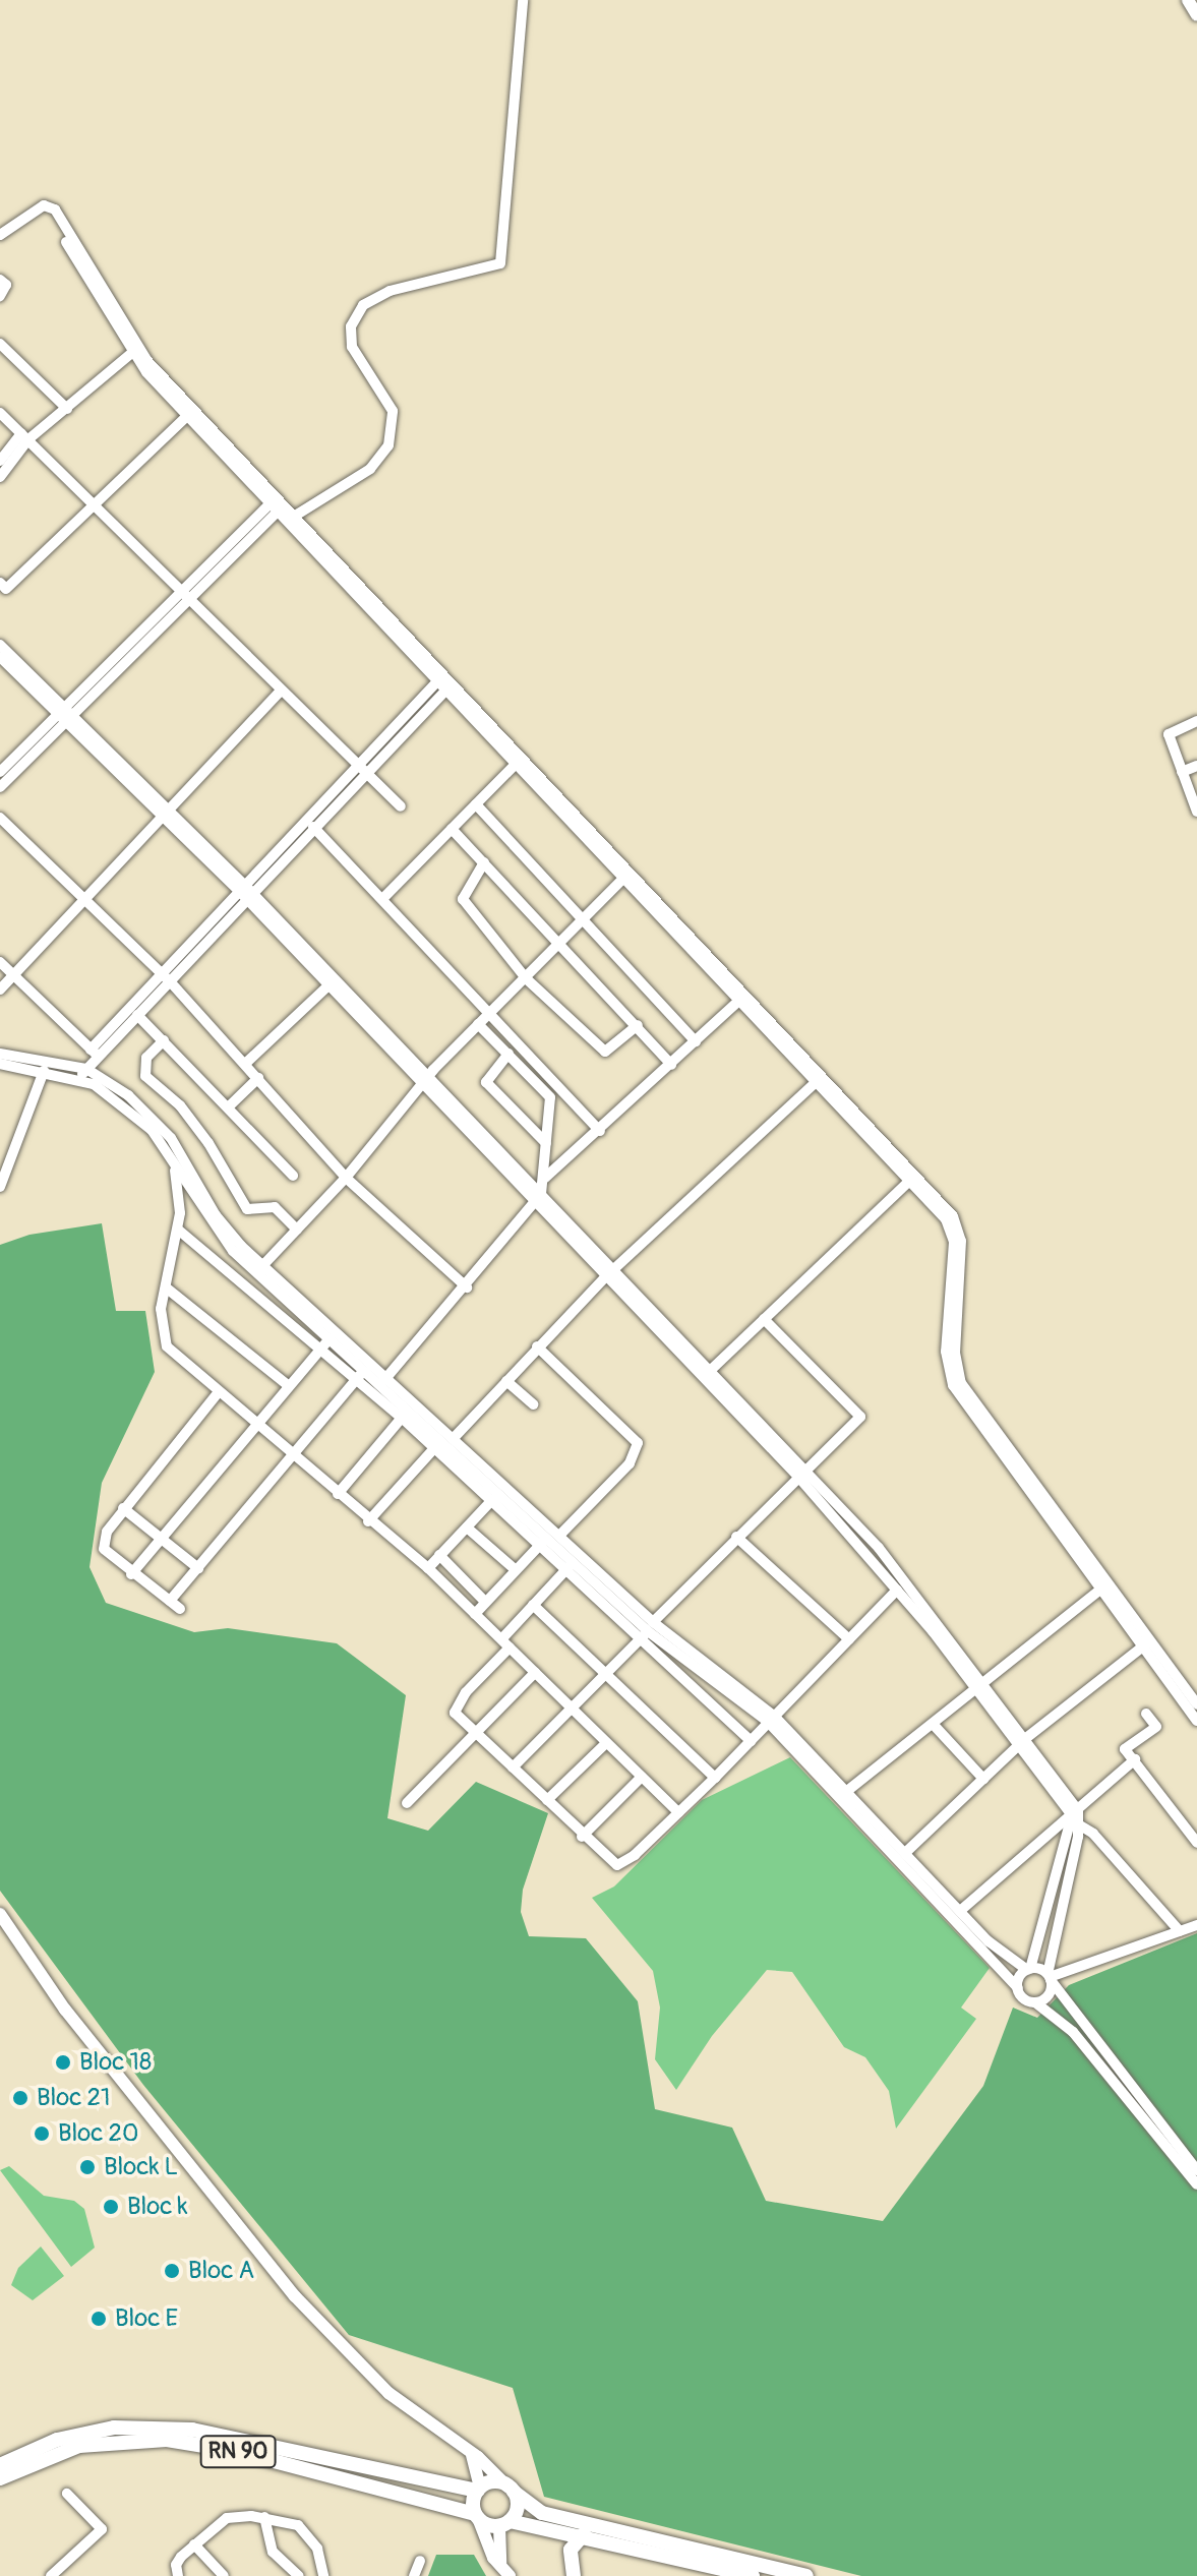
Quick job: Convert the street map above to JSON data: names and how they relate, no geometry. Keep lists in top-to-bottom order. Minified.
{"streets":{"highway":["RN 90"]},"places":["Bloc 18","Bloc 21","Bloc 20","Block L","Bloc k","Bloc A","Bloc E"]}
